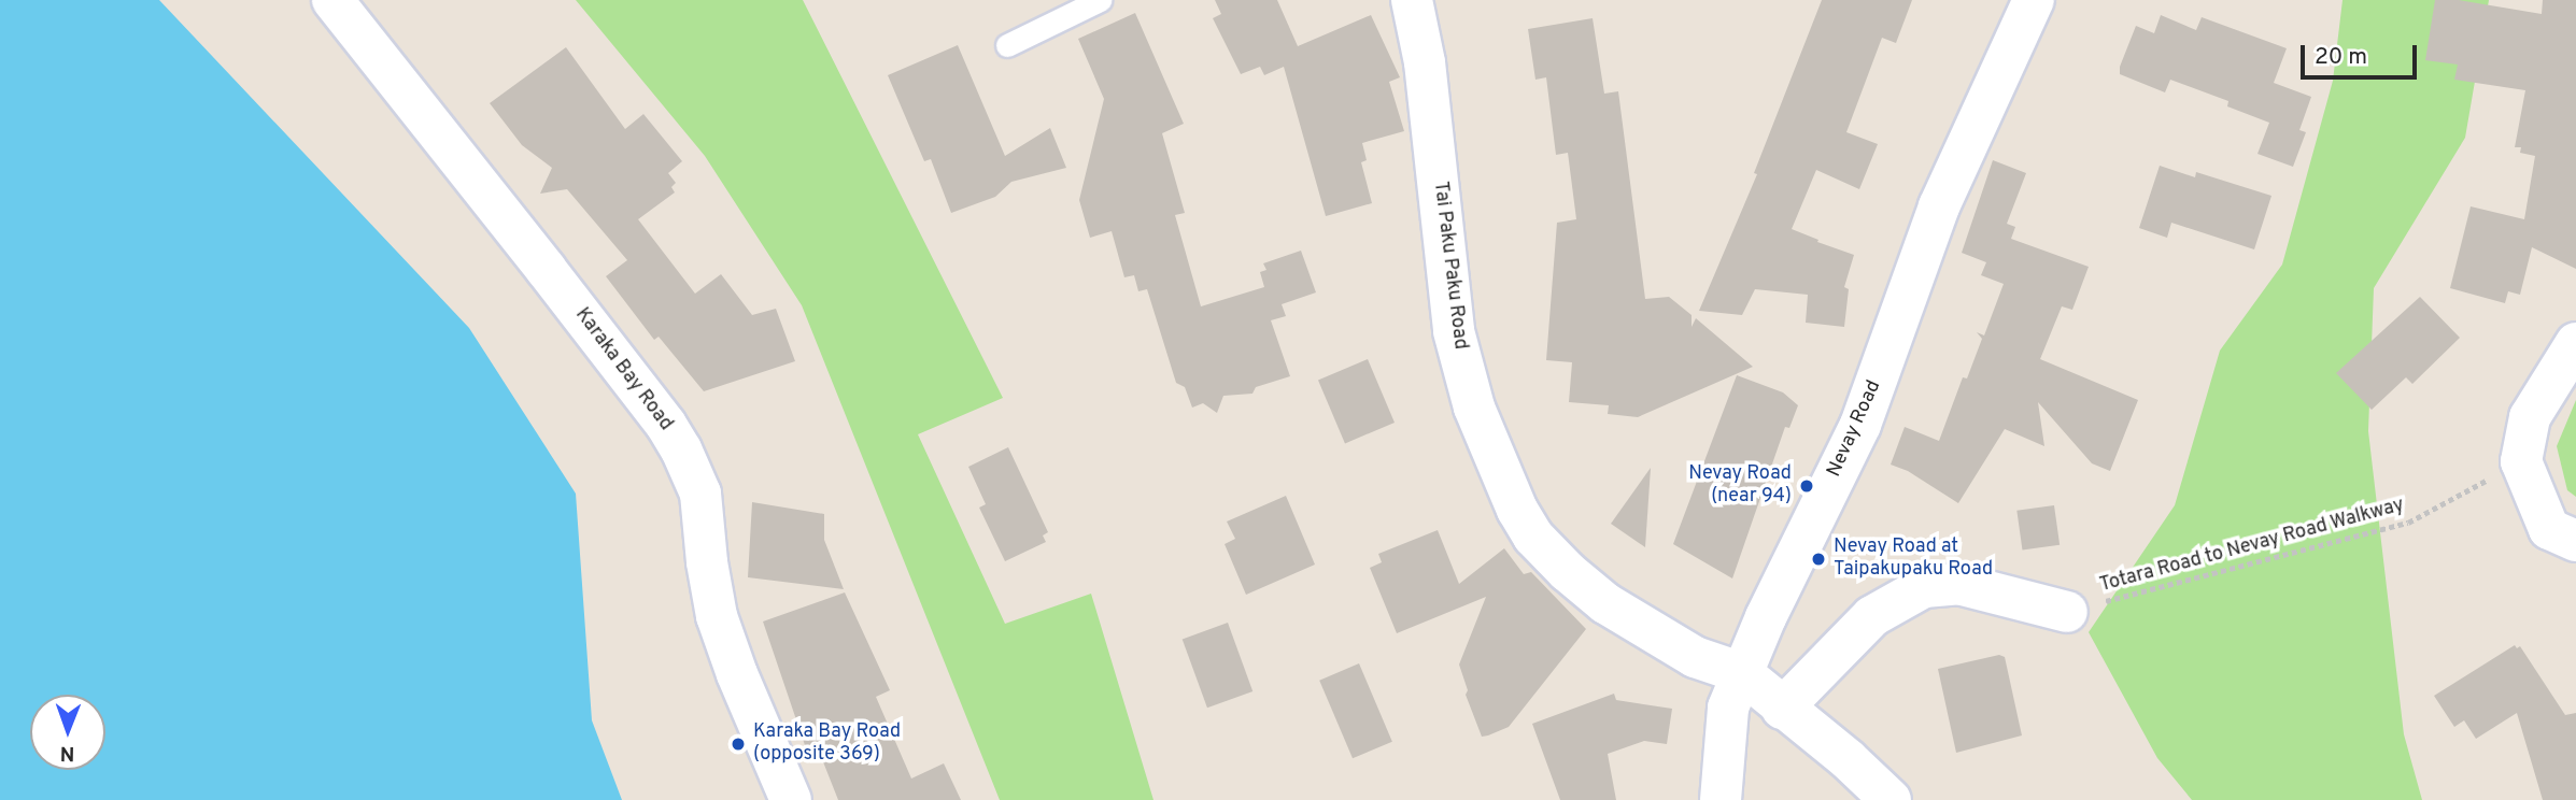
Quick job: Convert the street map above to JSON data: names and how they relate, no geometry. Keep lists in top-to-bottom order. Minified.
{"streets":{"street":["Tai Paku Paku Road","Karaka Bay Road","Nevay Road"],"path":["Totara Road to Nevay Road Walkway"]},"crossings":[["Tai Paku Paku Road","Nevay Road"]],"places":["Nevay Road (near 94)","Nevay Road at Taipakupaku Road","Karaka Bay Road (opposite 369)"],"scale_bar":"20 m","north":"bottom"}
